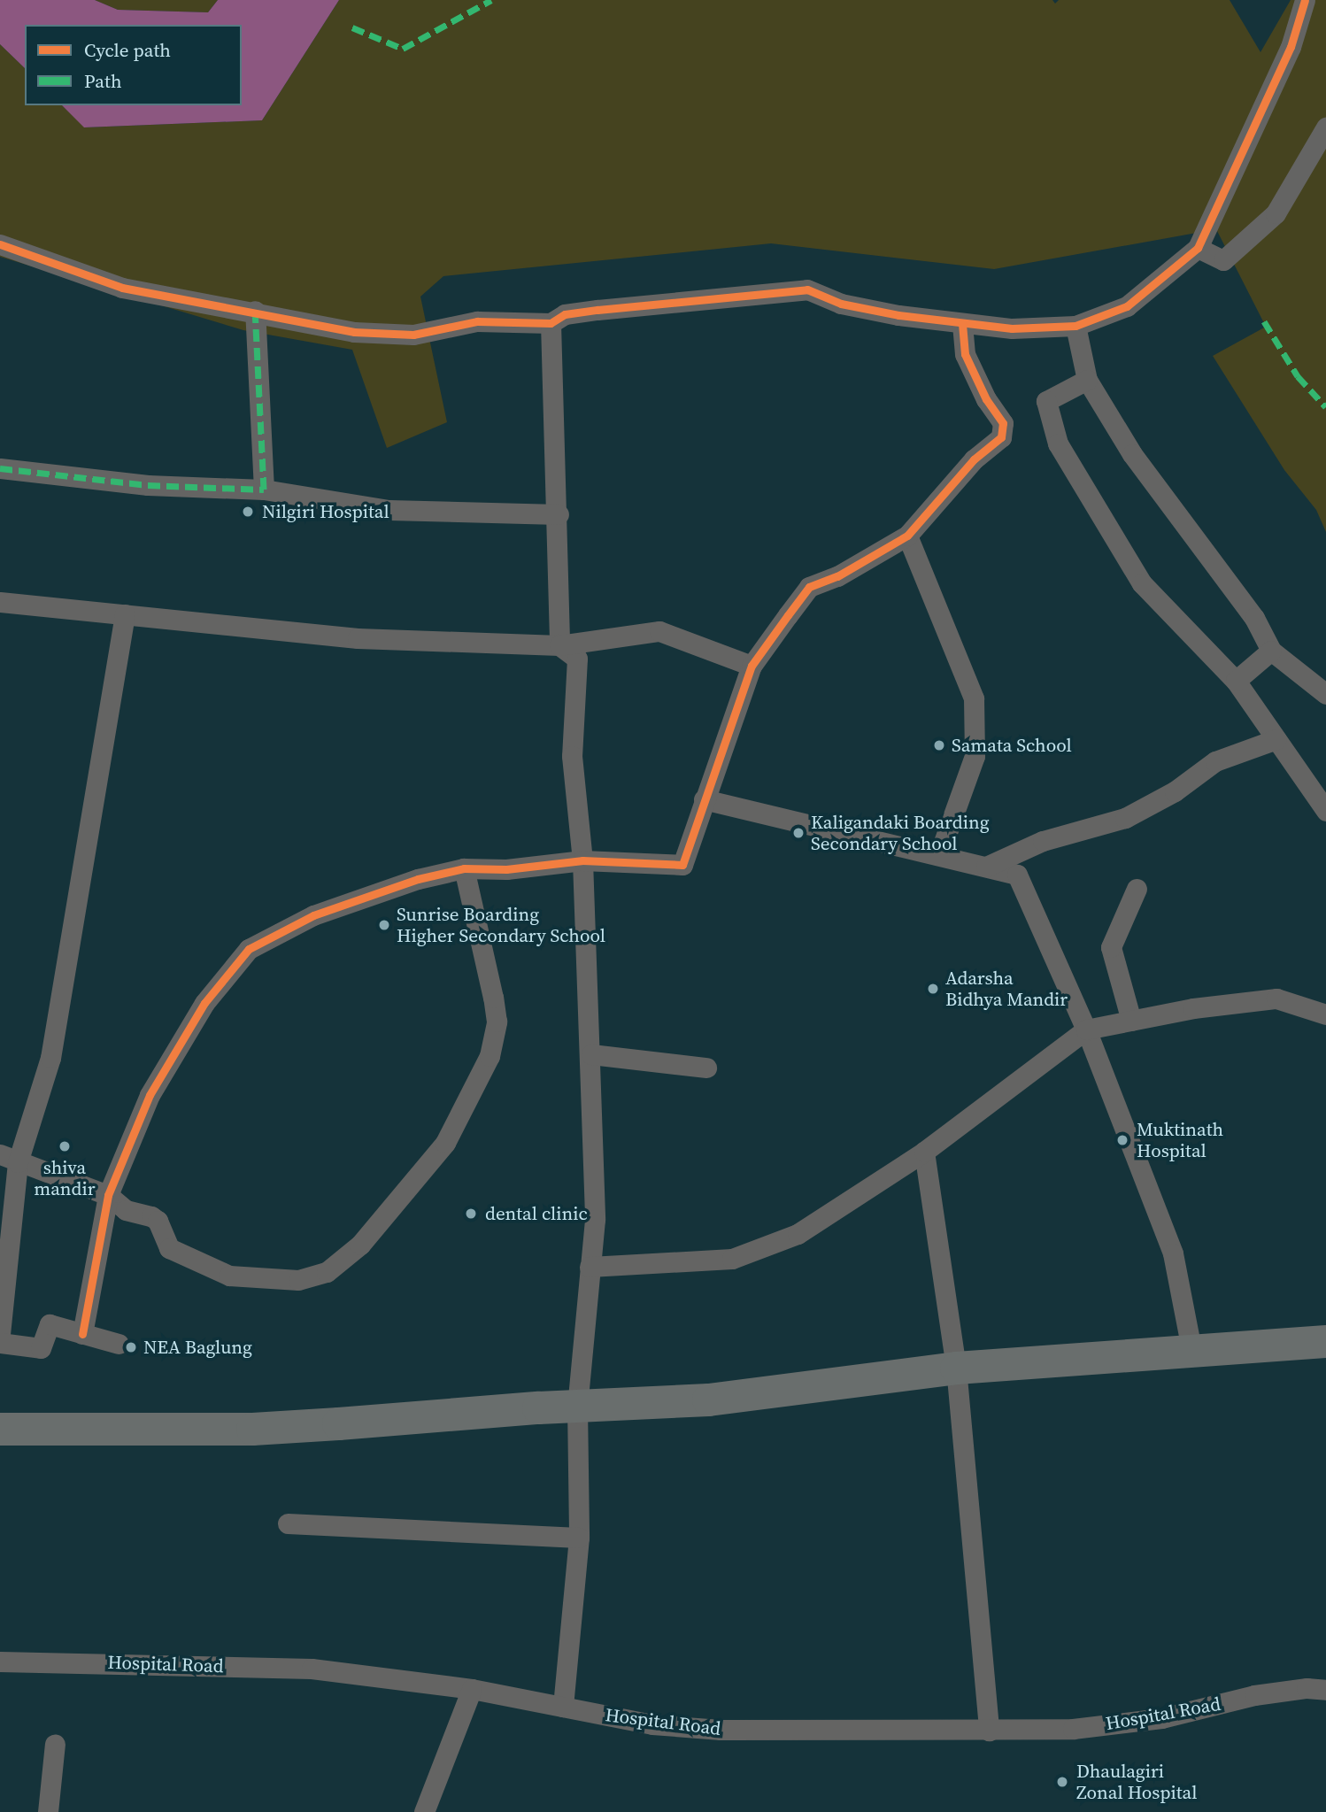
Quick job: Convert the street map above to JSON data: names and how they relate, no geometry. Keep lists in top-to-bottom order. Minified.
{"streets":{"street":["Hospital Road"]},"places":["Nilgiri Hospital","Samata School","Kaligandaki Boarding Secondary School","Sunrise Boarding Higher Secondary School","Adarsha Bidhya Mandir","Muktinath Hospital","shiva mandir","dental clinic","NEA Baglung","Dhaulagiri Zonal Hospital"],"legend":["Cycle path","Path"]}
